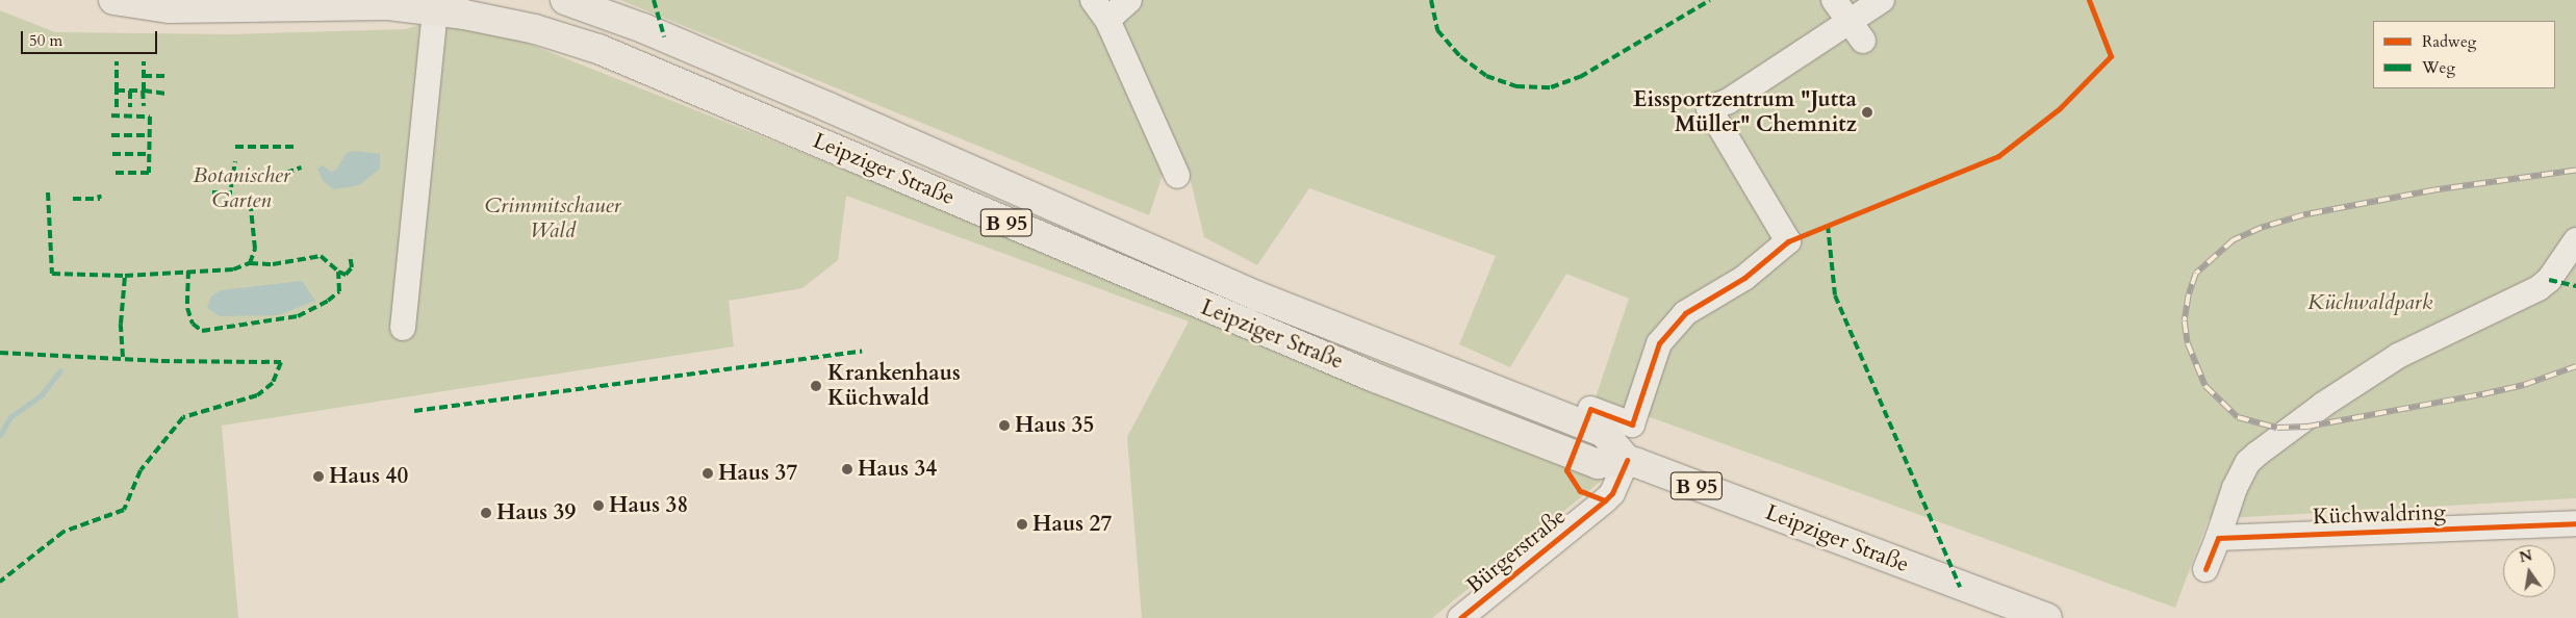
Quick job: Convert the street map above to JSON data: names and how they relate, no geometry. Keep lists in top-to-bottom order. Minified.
{"streets":{"main road":["Leipziger Straße","B 95"],"street":["Küchwaldring","Bürgerstraße"]},"crossings":[["Leipziger Straße","Bürgerstraße"]],"parks":["Botanischer Garten","Crimmitschauer Wald","Küchwaldpark"],"places":["Eissportzentrum \"Jutta Müller\" Chemnitz","Krankenhaus Küchwald","Haus 35","Haus 34","Haus 37","Haus 40","Haus 38","Haus 39","Haus 27"],"legend":["Radweg","Weg"],"scale_bar":"50 m","north":"top"}
